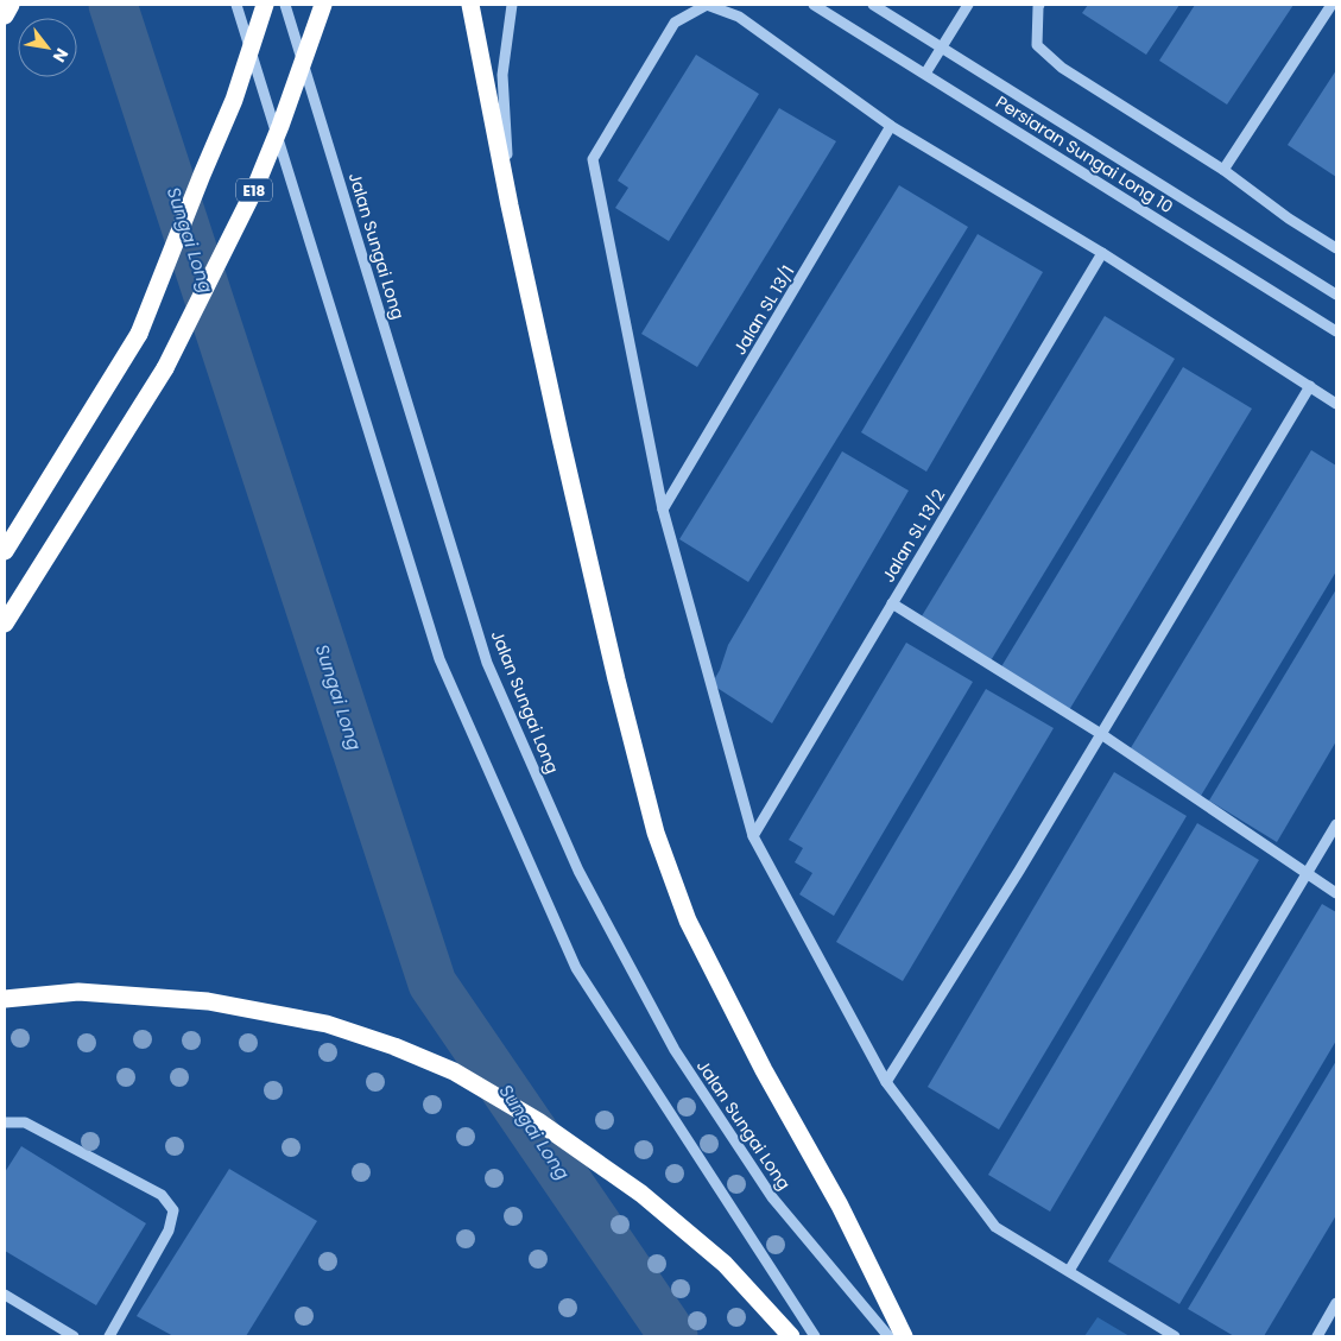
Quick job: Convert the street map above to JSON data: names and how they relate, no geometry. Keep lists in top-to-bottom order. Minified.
{"streets":{"highway":["E18"],"street":["Persiaran Sungai Long 10","Jalan Sungai Long","Jalan SL 13/1","Jalan SL 13/2"]},"water":["Sungai Long"],"north":"bottom right"}
